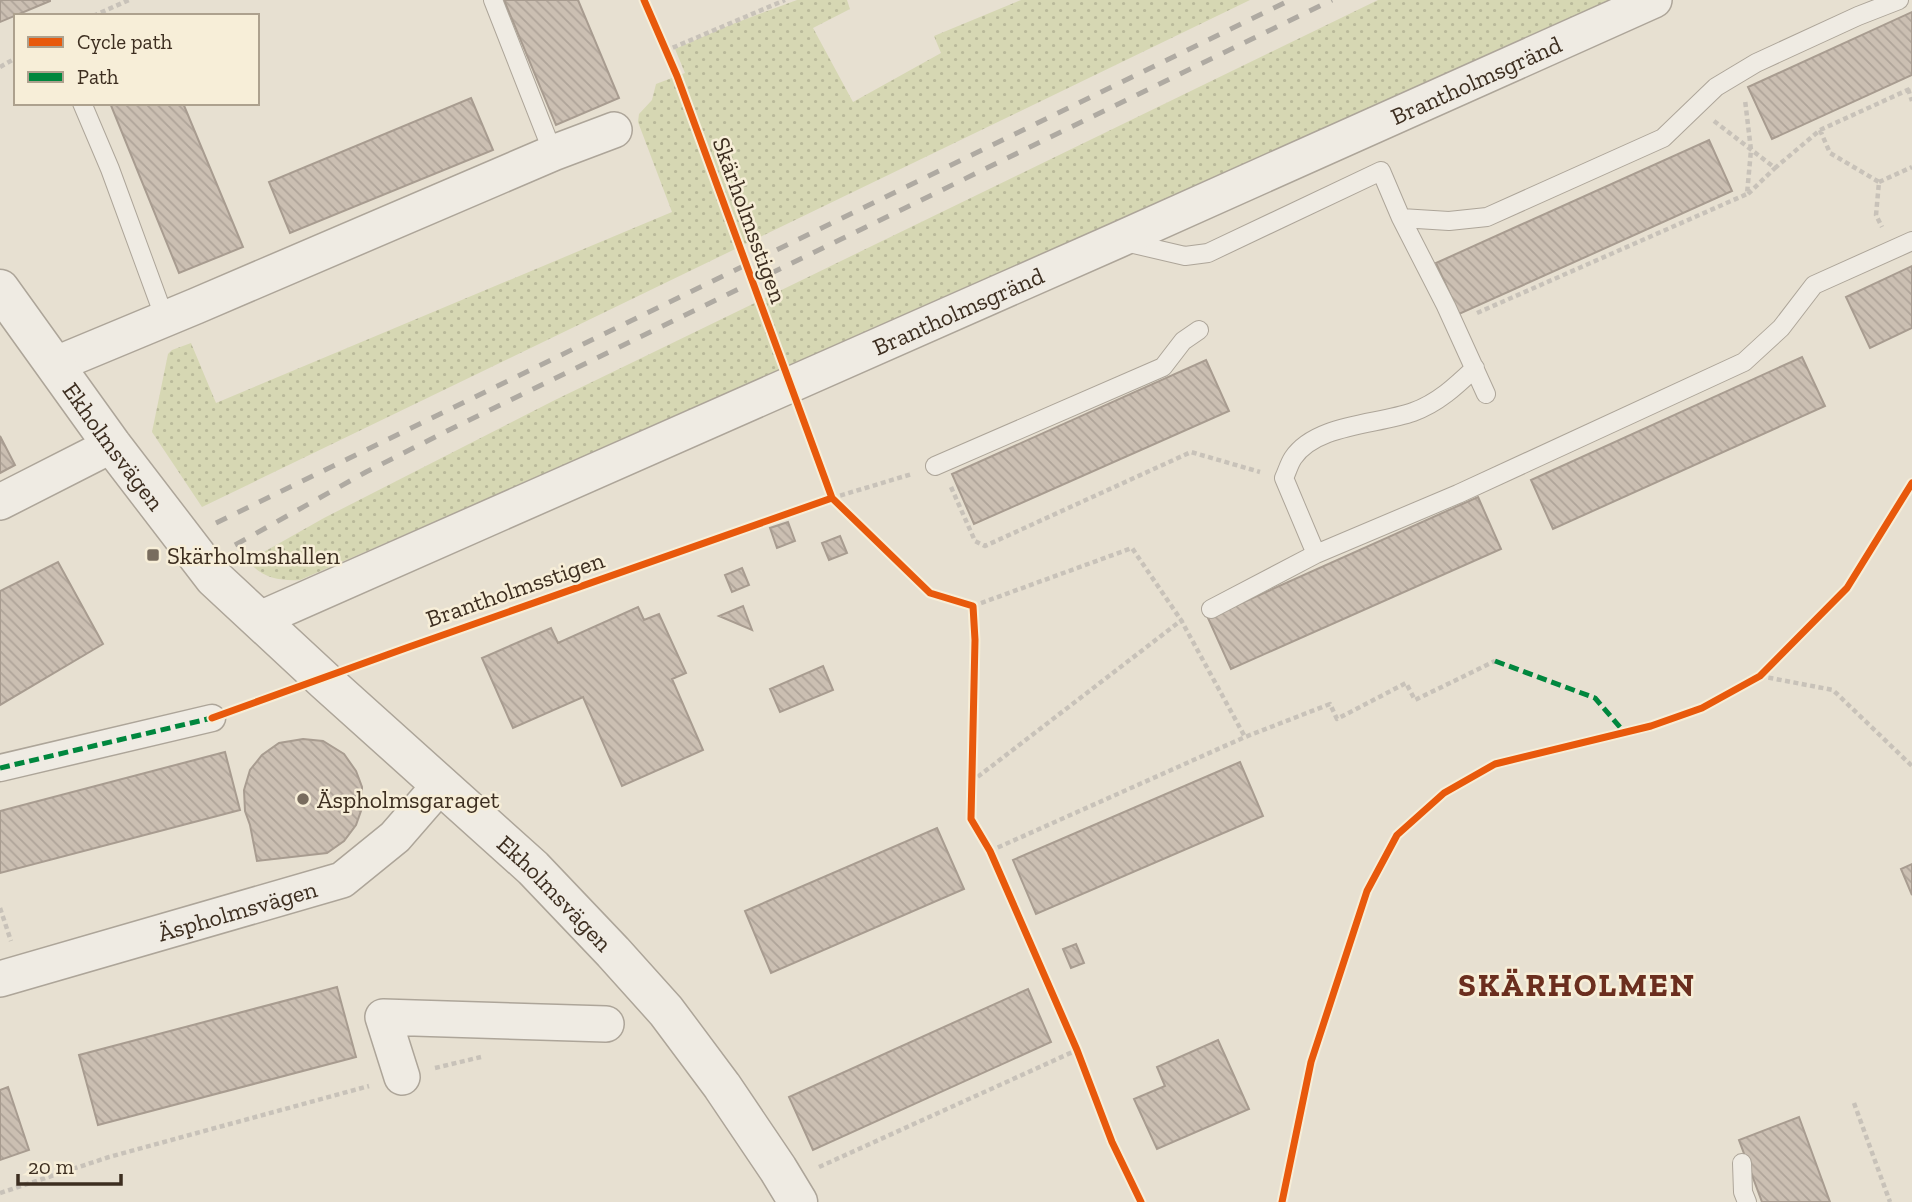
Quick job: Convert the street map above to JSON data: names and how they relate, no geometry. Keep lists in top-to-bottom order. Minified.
{"streets":{"street":["Brantholmsgränd","Ekholmsvägen","Äspholmsvägen"],"cycle path":["Skärholmsstigen","Brantholmsstigen"]},"crossings":[["Brantholmsgränd","Ekholmsvägen"],["Ekholmsvägen","Äspholmsvägen"]],"districts":["SKÄRHOLMEN"],"places":{"transit":["Skärholmshallen"],"other":["Äspholmsgaraget"]},"legend":["Cycle path","Path"],"scale_bar":"20 m"}
